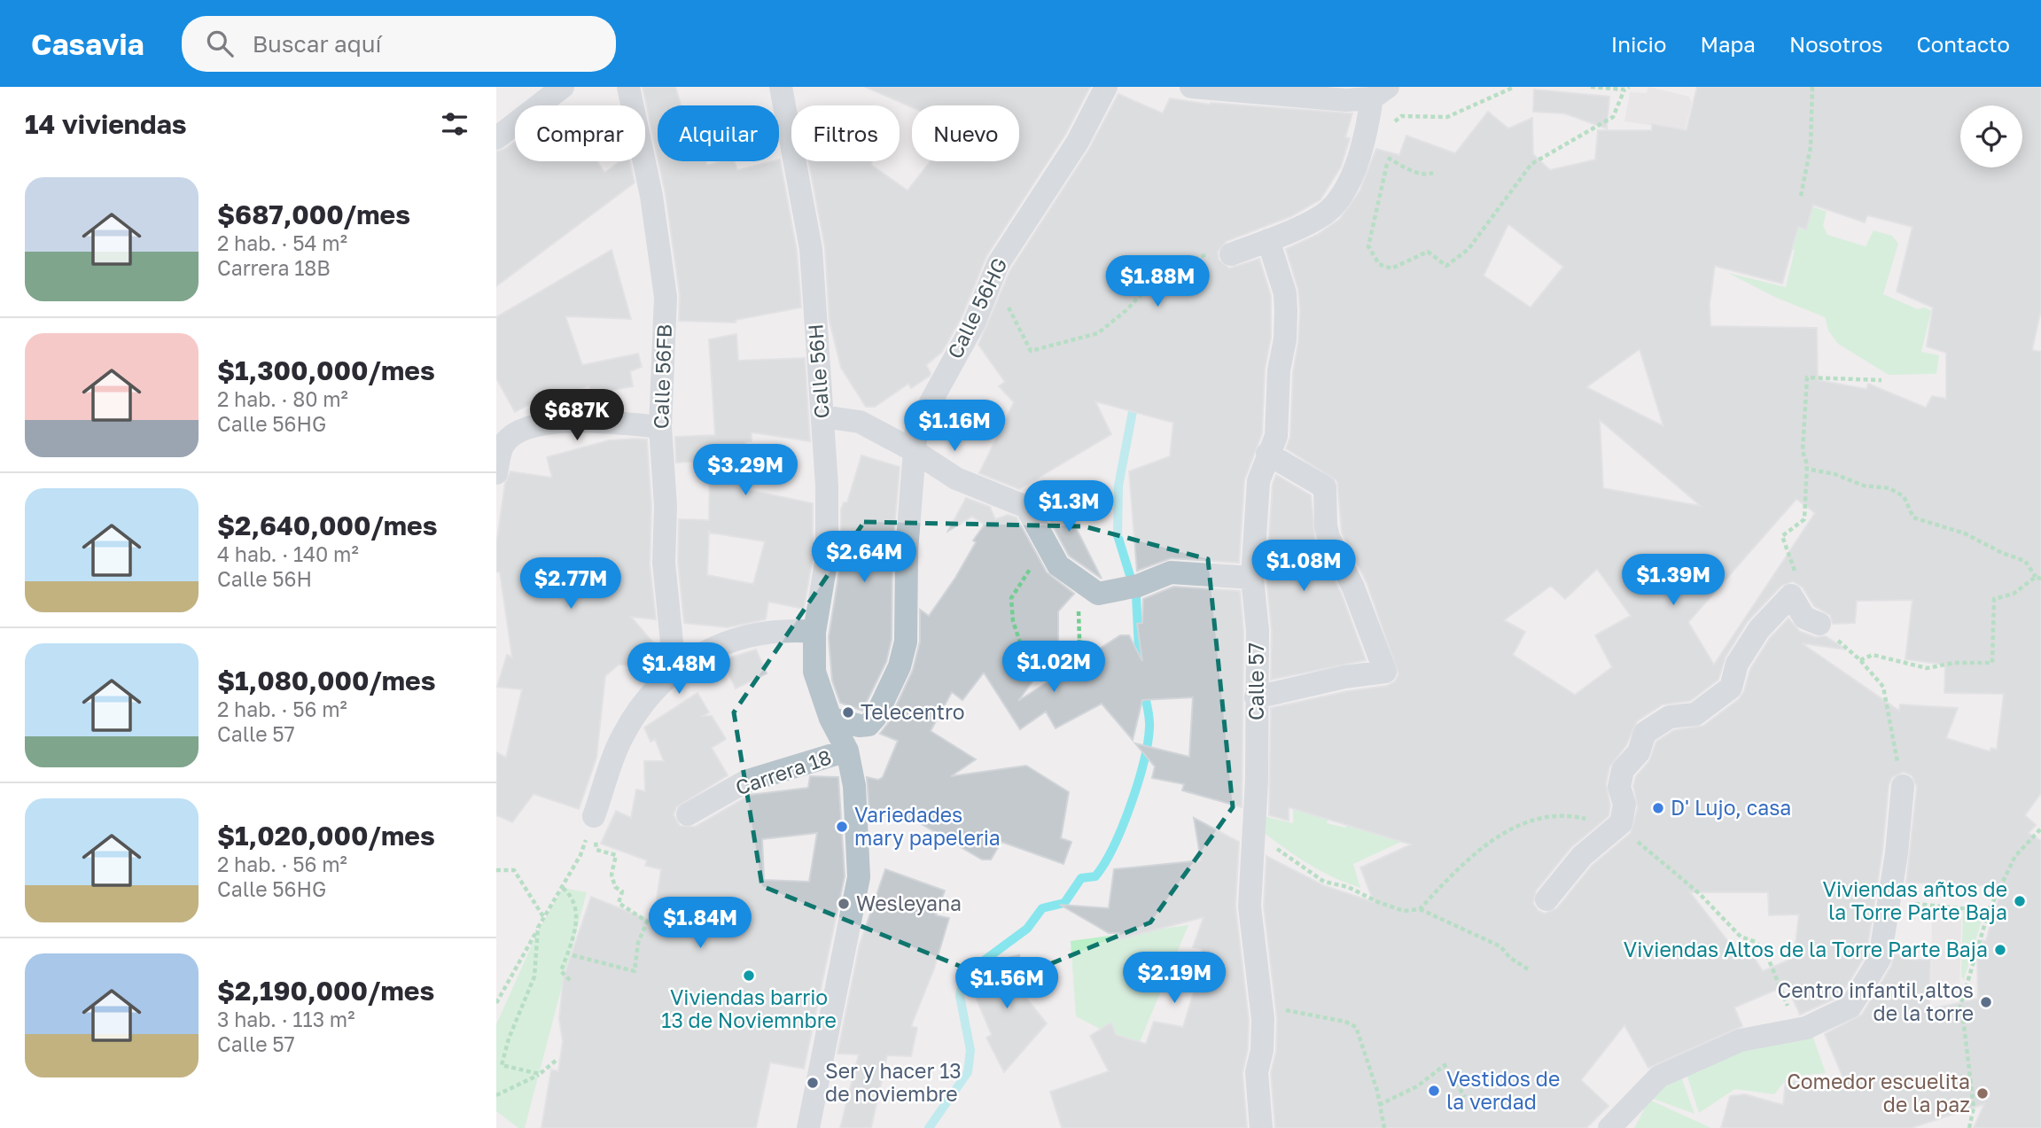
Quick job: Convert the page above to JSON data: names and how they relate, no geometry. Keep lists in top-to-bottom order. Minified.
{"streets":{"street":["Calle 56HG","Calle 56H","Calle 56FB","Calle 57","Carrera 18"]},"crossings":[["Calle 56HG","Calle 56H"],["Calle 56H","Carrera 18"]],"places":["Telecentro","D' Lujo, casa","Variedades mary papeleria","Viviendas añtos de la Torre Parte Baja","Wesleyana","Viviendas Altos de la Torre Parte Baja","Viviendas barrio 13 de Noviemnbre","Centro infantil,altos de la torre","Ser y hacer 13 de noviembre","Vestidos de la verdad","Comedor escuelita de la paz"],"page":{"header":"Casavia","search":"Buscar aquí","nav":["Inicio","Mapa","Nosotros","Contacto"],"heading":"14 viviendas","chip":["Comprar","Alquilar","Filtros","Nuevo"],"list":[{"name":"$687,000/mes","note":"2 hab. · 54 m² · Carrera 18B"},{"name":"$1,300,000/mes","note":"2 hab. · 80 m² · Calle 56HG"},{"name":"$2,640,000/mes","note":"4 hab. · 140 m² · Calle 56H"},{"name":"$1,080,000/mes","note":"2 hab. · 56 m² · Calle 57"},{"name":"$1,020,000/mes","note":"2 hab. · 56 m² · Calle 56HG"},{"name":"$2,190,000/mes","note":"3 hab. · 113 m² · Calle 57"}],"price":["$1.88M","$687K","$1.16M","$3.29M","$1.3M","$2.64M","$1.08M","$1.39M","$2.77M","$1.02M","$1.48M","$1.84M","$2.19M","$1.56M"]}}
